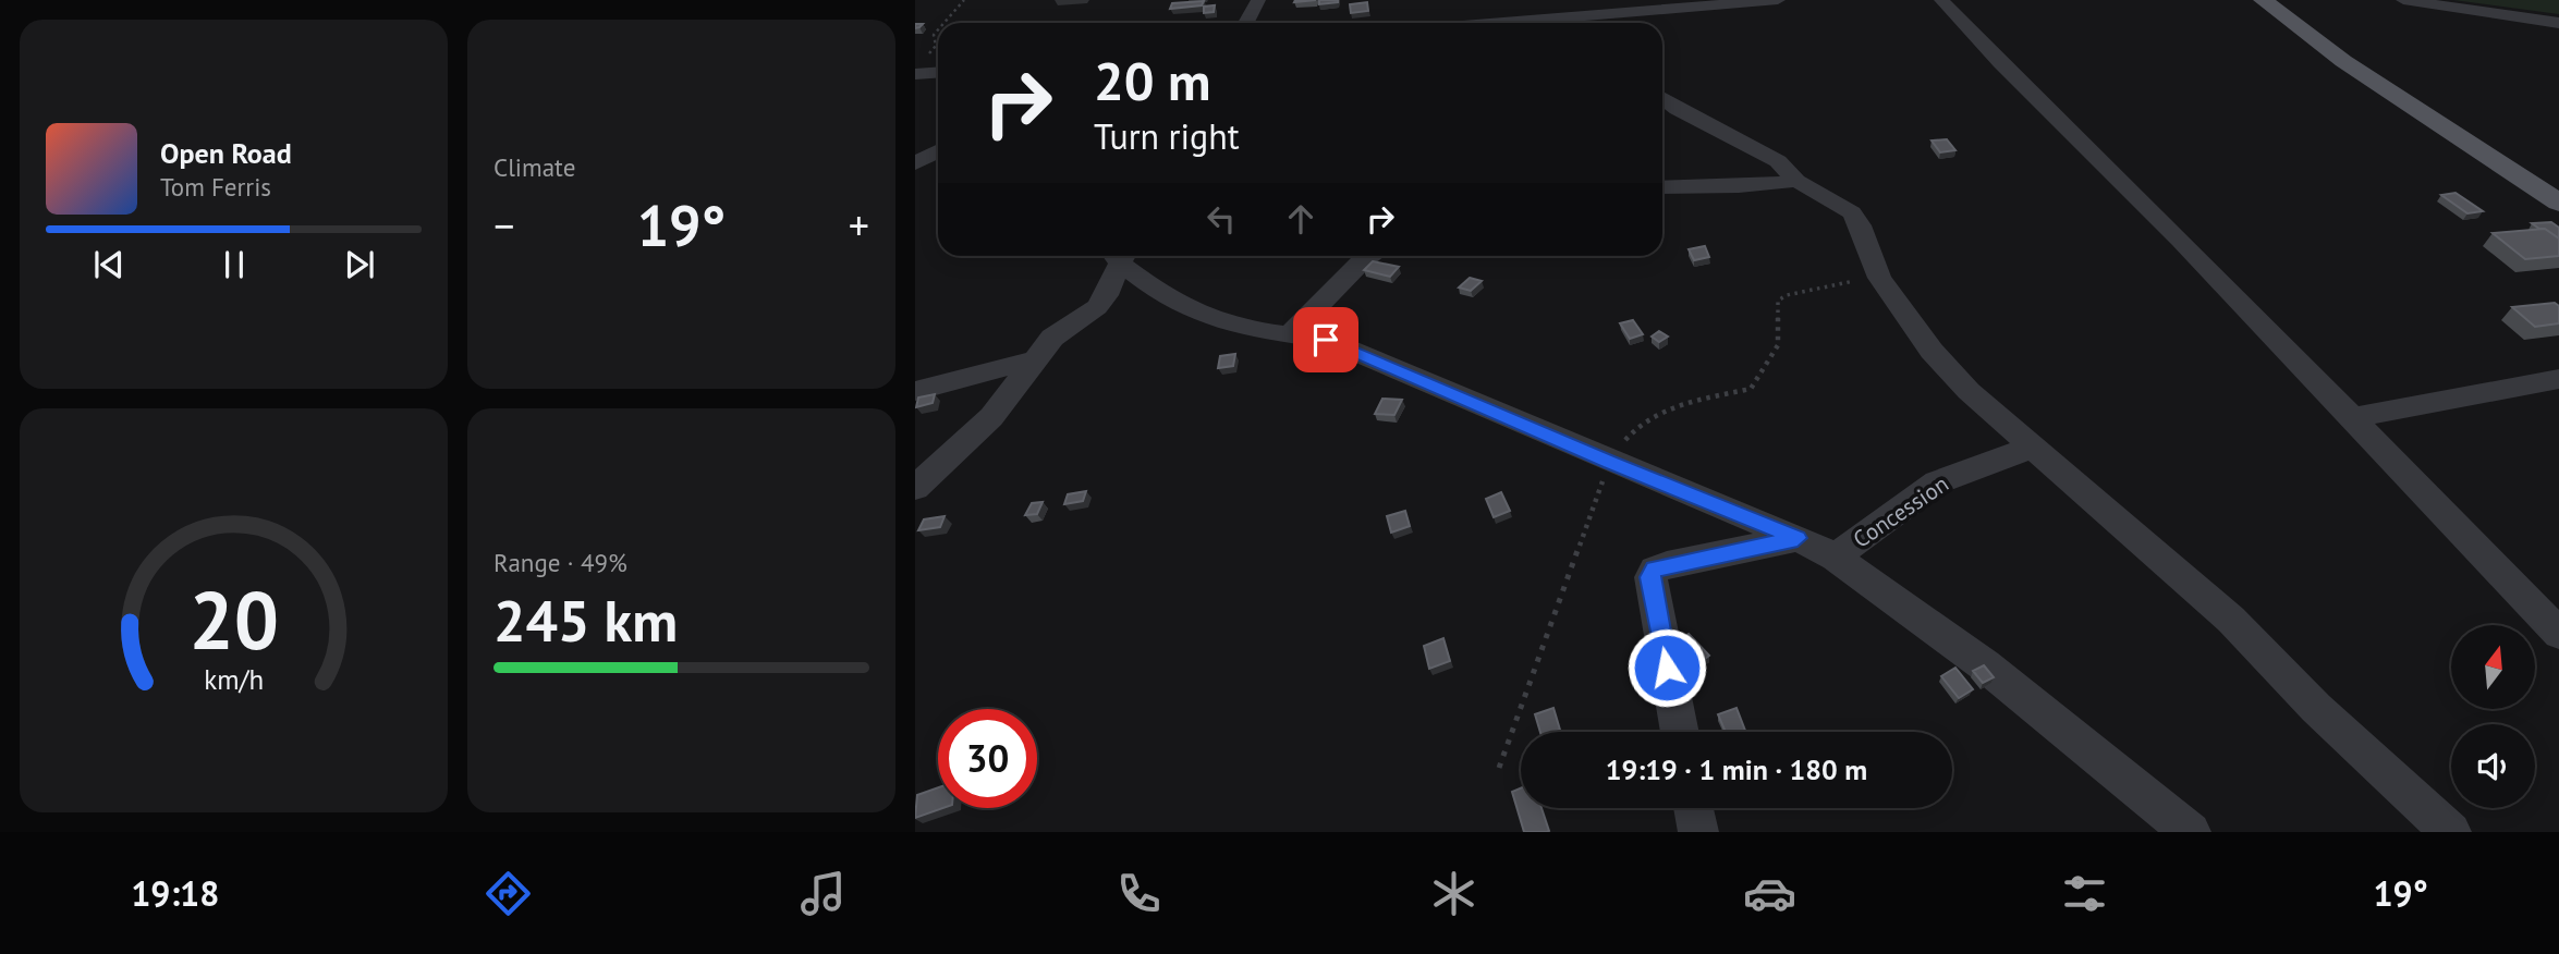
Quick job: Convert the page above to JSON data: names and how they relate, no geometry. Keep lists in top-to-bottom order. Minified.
{"streets":{"street":["Concession"]},"north":"top","page":{"tile":["Climate",["Range · 49%","245 km"]],"turn":["20 m","Turn right"],"song":["Open Road","Tom Ferris"],"heat":["−","19°","+"],"limit":"30","trip":"19:19 · 1 min · 180 m","tabs":["19:18","19°"],"gauge":["20","km/h"]}}
